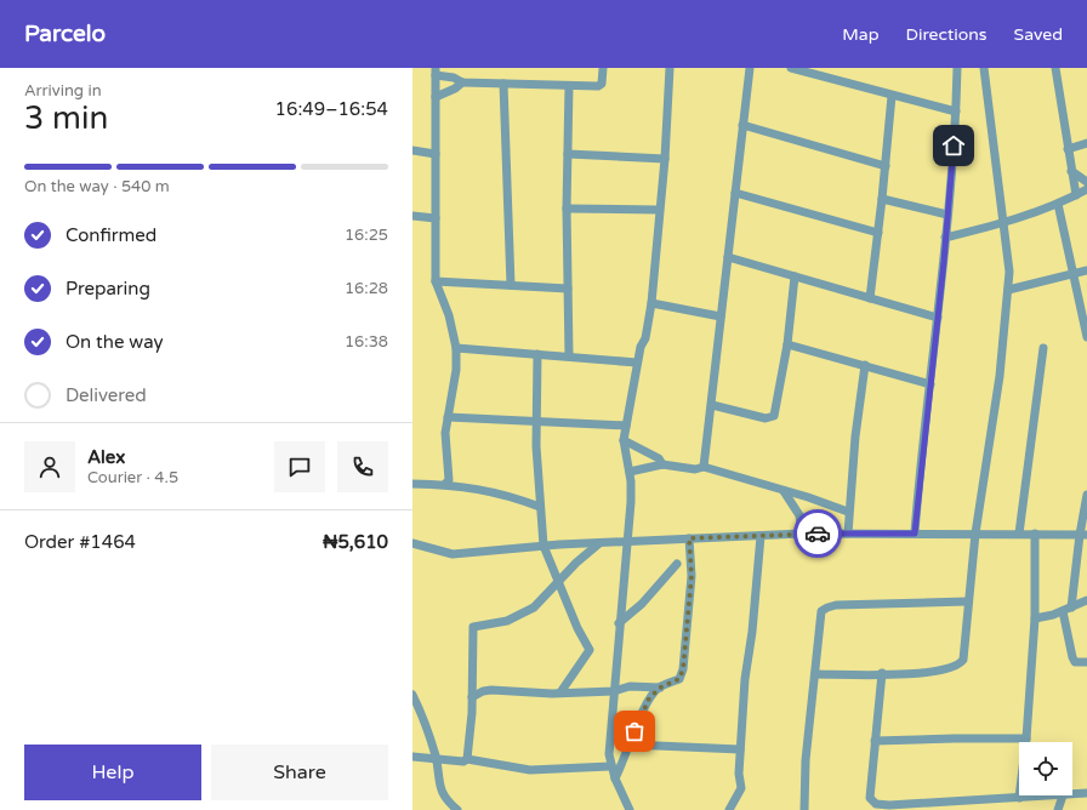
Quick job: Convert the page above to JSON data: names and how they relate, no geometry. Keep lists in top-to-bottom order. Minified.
{"page":{"header":"Parcelo","nav":["Map","Directions","Saved"],"heading":["3 min","Arriving in","16:49–16:54"],"panel":["Alex","Courier · 4.5","Order #1464","₦5,610"],"bar":"On the way · 540 m","list":[["Confirmed","16:25"],["Preparing","16:28"],["On the way","16:38"],"Delivered"],"buttons":["Help","Share"]}}
